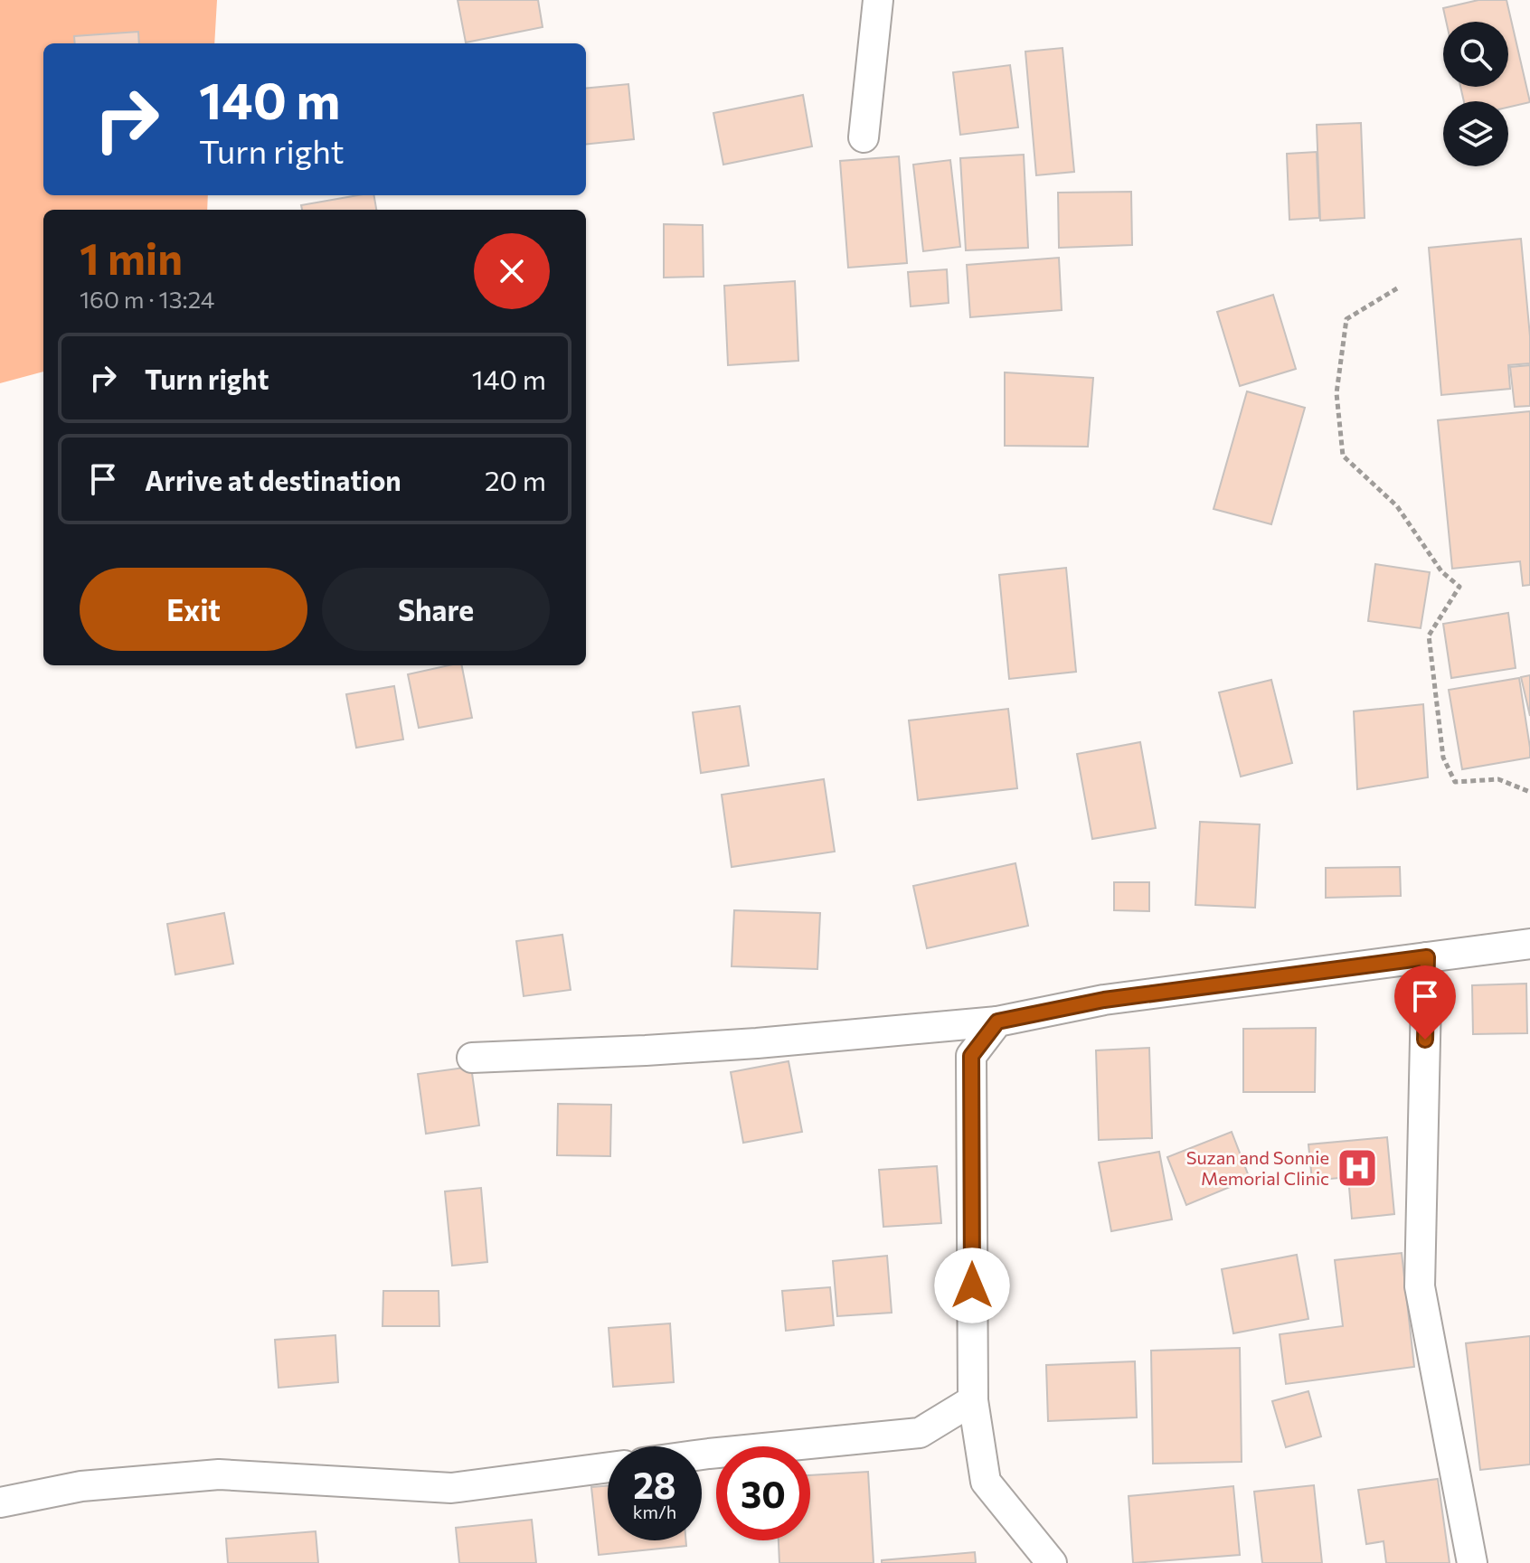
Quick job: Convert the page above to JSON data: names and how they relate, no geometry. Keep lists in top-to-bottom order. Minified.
{"places":{"hospital":["Suzan and Sonnie Memorial Clinic"]},"page":{"turn":["140 m","Turn right"],"heading":["1 min","160 m · 13:24"],"list":[{"name":"Turn right","value":"140 m"},{"name":"Arrive at destination","value":"20 m"}],"buttons":["Exit","Share"],"speed":"28 km/h","limit":"30"}}
